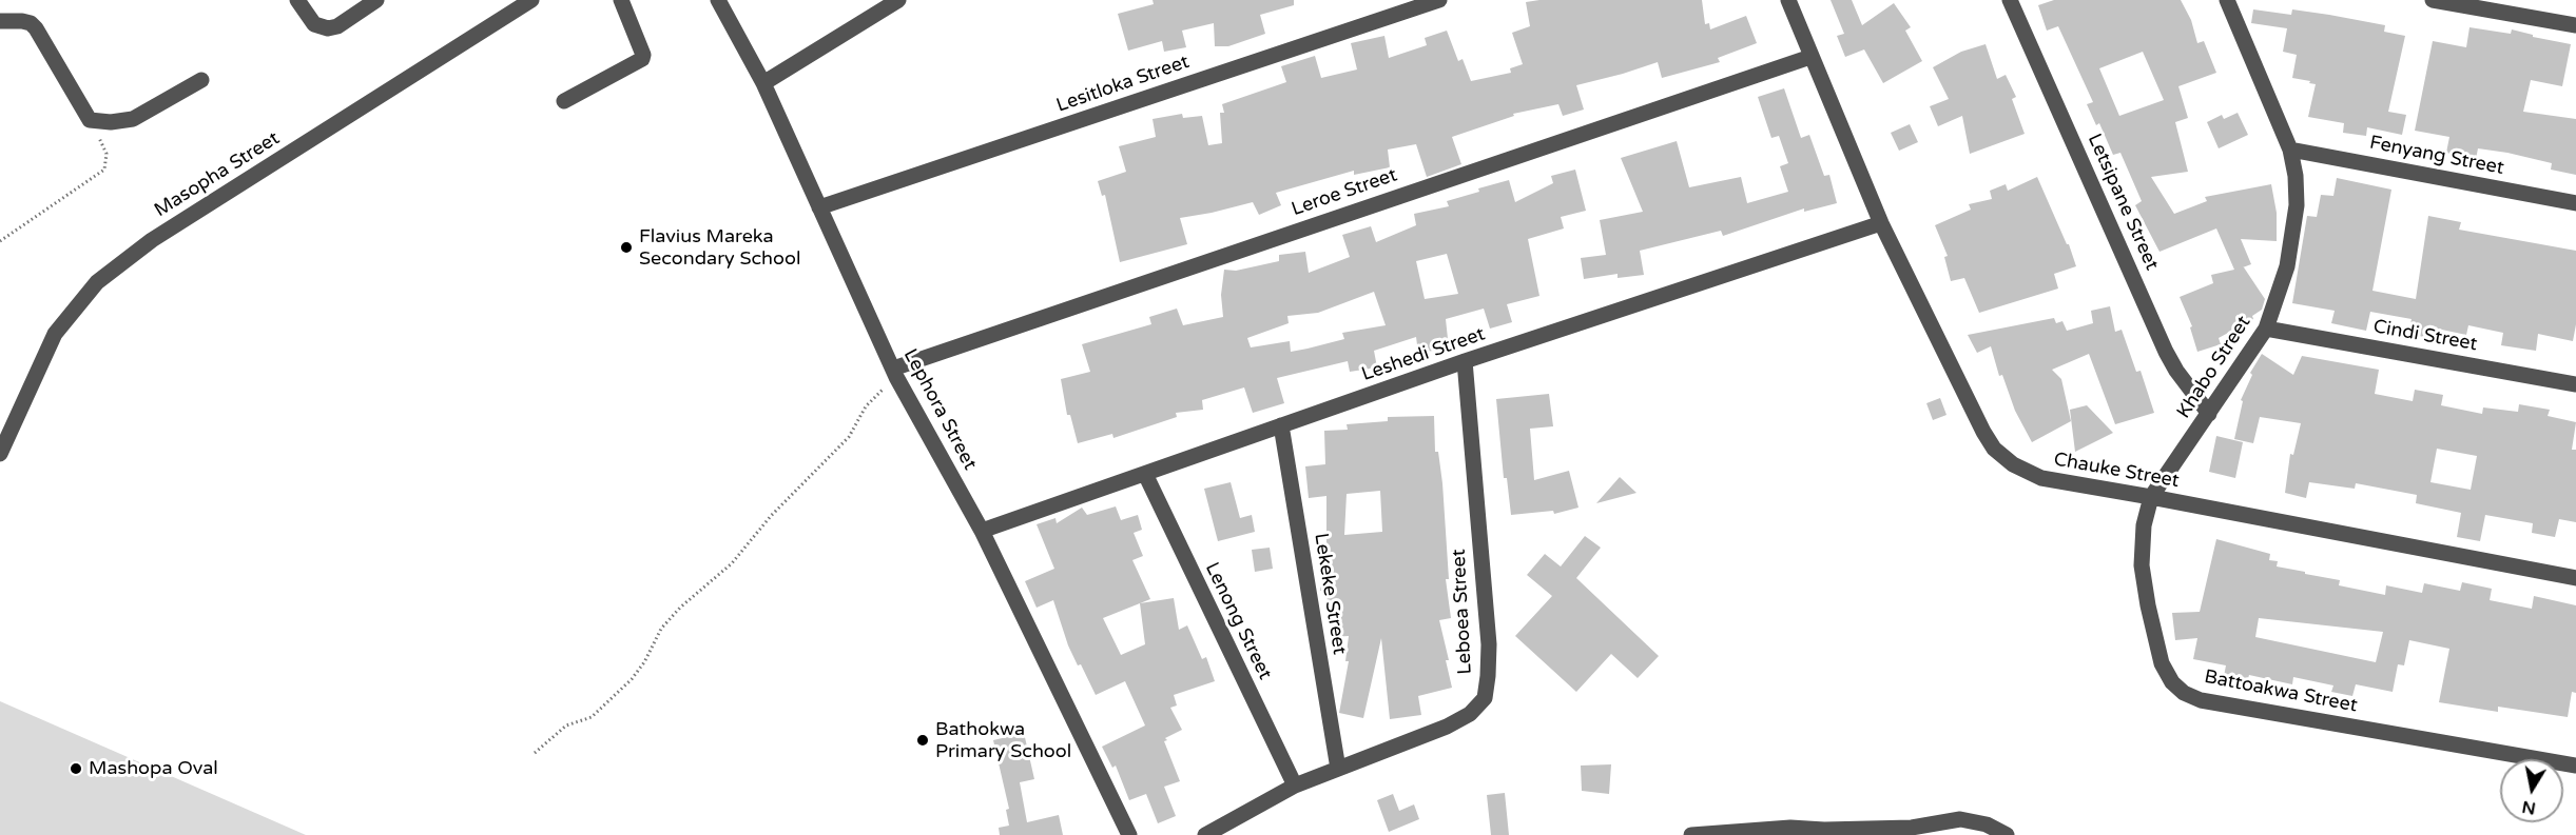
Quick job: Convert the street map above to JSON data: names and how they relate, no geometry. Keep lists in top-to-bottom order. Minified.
{"streets":{"street":["Lesitloka Street","Fenyang Street","Masopha Street","Leroe Street","Letsipane Street","Cindi Street","Leshedi Street","Khabo Street","Lephora Street","Chauke Street","Lekeke Street","Leboea Street","Lenong Street","Battoakwa Street"]},"crossings":[["Lesitloka Street","Lephora Street"],["Fenyang Street","Khabo Street"],["Leroe Street","Lephora Street"],["Leroe Street","Chauke Street"],["Letsipane Street","Khabo Street"],["Cindi Street","Khabo Street"],["Leshedi Street","Lephora Street"],["Leshedi Street","Chauke Street"],["Leshedi Street","Lekeke Street"],["Leshedi Street","Leboea Street"],["Leshedi Street","Lenong Street"],["Khabo Street","Chauke Street"],["Khabo Street","Battoakwa Street"],["Chauke Street","Battoakwa Street"],["Lekeke Street","Leboea Street"],["Leboea Street","Lenong Street"]],"places":["Flavius Mareka Secondary School","Bathokwa Primary School","Mashopa Oval"],"north":"bottom"}
